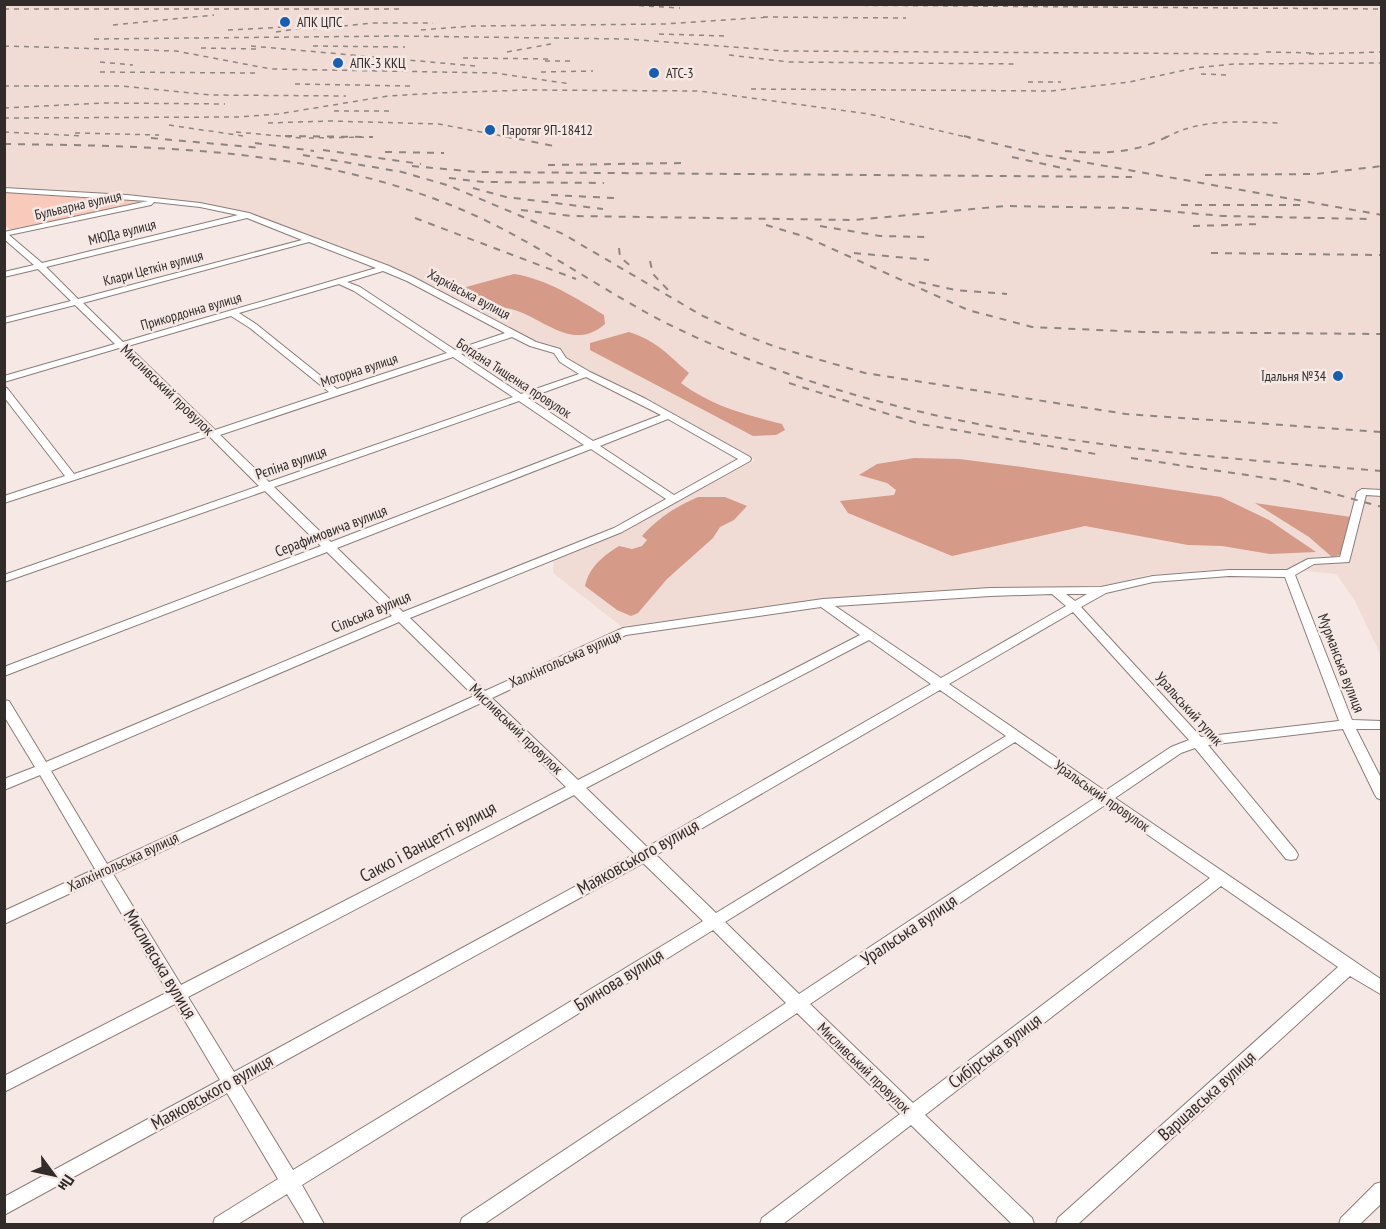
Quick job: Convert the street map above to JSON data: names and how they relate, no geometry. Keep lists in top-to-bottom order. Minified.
{"streets":{"street":["Бульварна вулиця","МЮДа вулиця","Клари Цеткін вулиця","Харківська вулиця","Прикордонна вулиця","Моторна вулиця","Богдана Тищенка провулок","Мисливський провулок","Рєпіна вулиця","Серафимовича вулиця","Сільська вулиця","Халхінгольська вулиця","Мурманська вулиця","Уральський тупик","Уральський провулок","Сакко і Ванцетті вулиця","Маяковського вулиця","Уральська вулиця","Мисливська вулиця","Блинова вулиця","Сибірська вулиця","Варшавська вулиця"]},"crossings":[["Бульварна вулиця","Харківська вулиця"],["Бульварна вулиця","Мисливський провулок"],["МЮДа вулиця","Харківська вулиця"],["МЮДа вулиця","Мисливський провулок"],["Клари Цеткін вулиця","Харківська вулиця"],["Клари Цеткін вулиця","Мисливський провулок"],["Харківська вулиця","Прикордонна вулиця"],["Харківська вулиця","Моторна вулиця"],["Харківська вулиця","Рєпіна вулиця"],["Харківська вулиця","Серафимовича вулиця"],["Харківська вулиця","Сільська вулиця"],["Прикордонна вулиця","Богдана Тищенка провулок"],["Прикордонна вулиця","Мисливський провулок"],["Моторна вулиця","Богдана Тищенка провулок"],["Моторна вулиця","Мисливський провулок"],["Богдана Тищенка провулок","Рєпіна вулиця"],["Богдана Тищенка провулок","Серафимовича вулиця"],["Богдана Тищенка провулок","Сільська вулиця"],["Мисливський провулок","Рєпіна вулиця"],["Мисливський провулок","Серафимовича вулиця"],["Мисливський провулок","Сільська вулиця"],["Мисливський провулок","Халхінгольська вулиця"],["Мисливський провулок","Сакко і Ванцетті вулиця"],["Мисливський провулок","Маяковського вулиця"],["Мисливський провулок","Уральська вулиця"],["Мисливський провулок","Блинова вулиця"],["Мисливський провулок","Сибірська вулиця"],["Сільська вулиця","Мисливська вулиця"],["Халхінгольська вулиця","Уральський тупик"],["Халхінгольська вулиця","Уральський провулок"],["Халхінгольська вулиця","Маяковського вулиця"],["Халхінгольська вулиця","Мисливська вулиця"],["Мурманська вулиця","Маяковського вулиця"],["Мурманська вулиця","Уральська вулиця"],["Уральський тупик","Маяковського вулиця"],["Уральський тупик","Уральська вулиця"],["Уральський провулок","Сакко і Ванцетті вулиця"],["Уральський провулок","Маяковського вулиця"],["Уральський провулок","Уральська вулиця"],["Уральський провулок","Блинова вулиця"],["Уральський провулок","Сибірська вулиця"],["Уральський провулок","Варшавська вулиця"],["Сакко і Ванцетті вулиця","Мисливська вулиця"],["Маяковського вулиця","Мисливська вулиця"],["Мисливська вулиця","Блинова вулиця"]],"places":["АПК ЦПС","АПК-3 ККЦ","АТС-3","Паротяг 9П-18412","Їдальня №34"],"north":"bottom right"}
